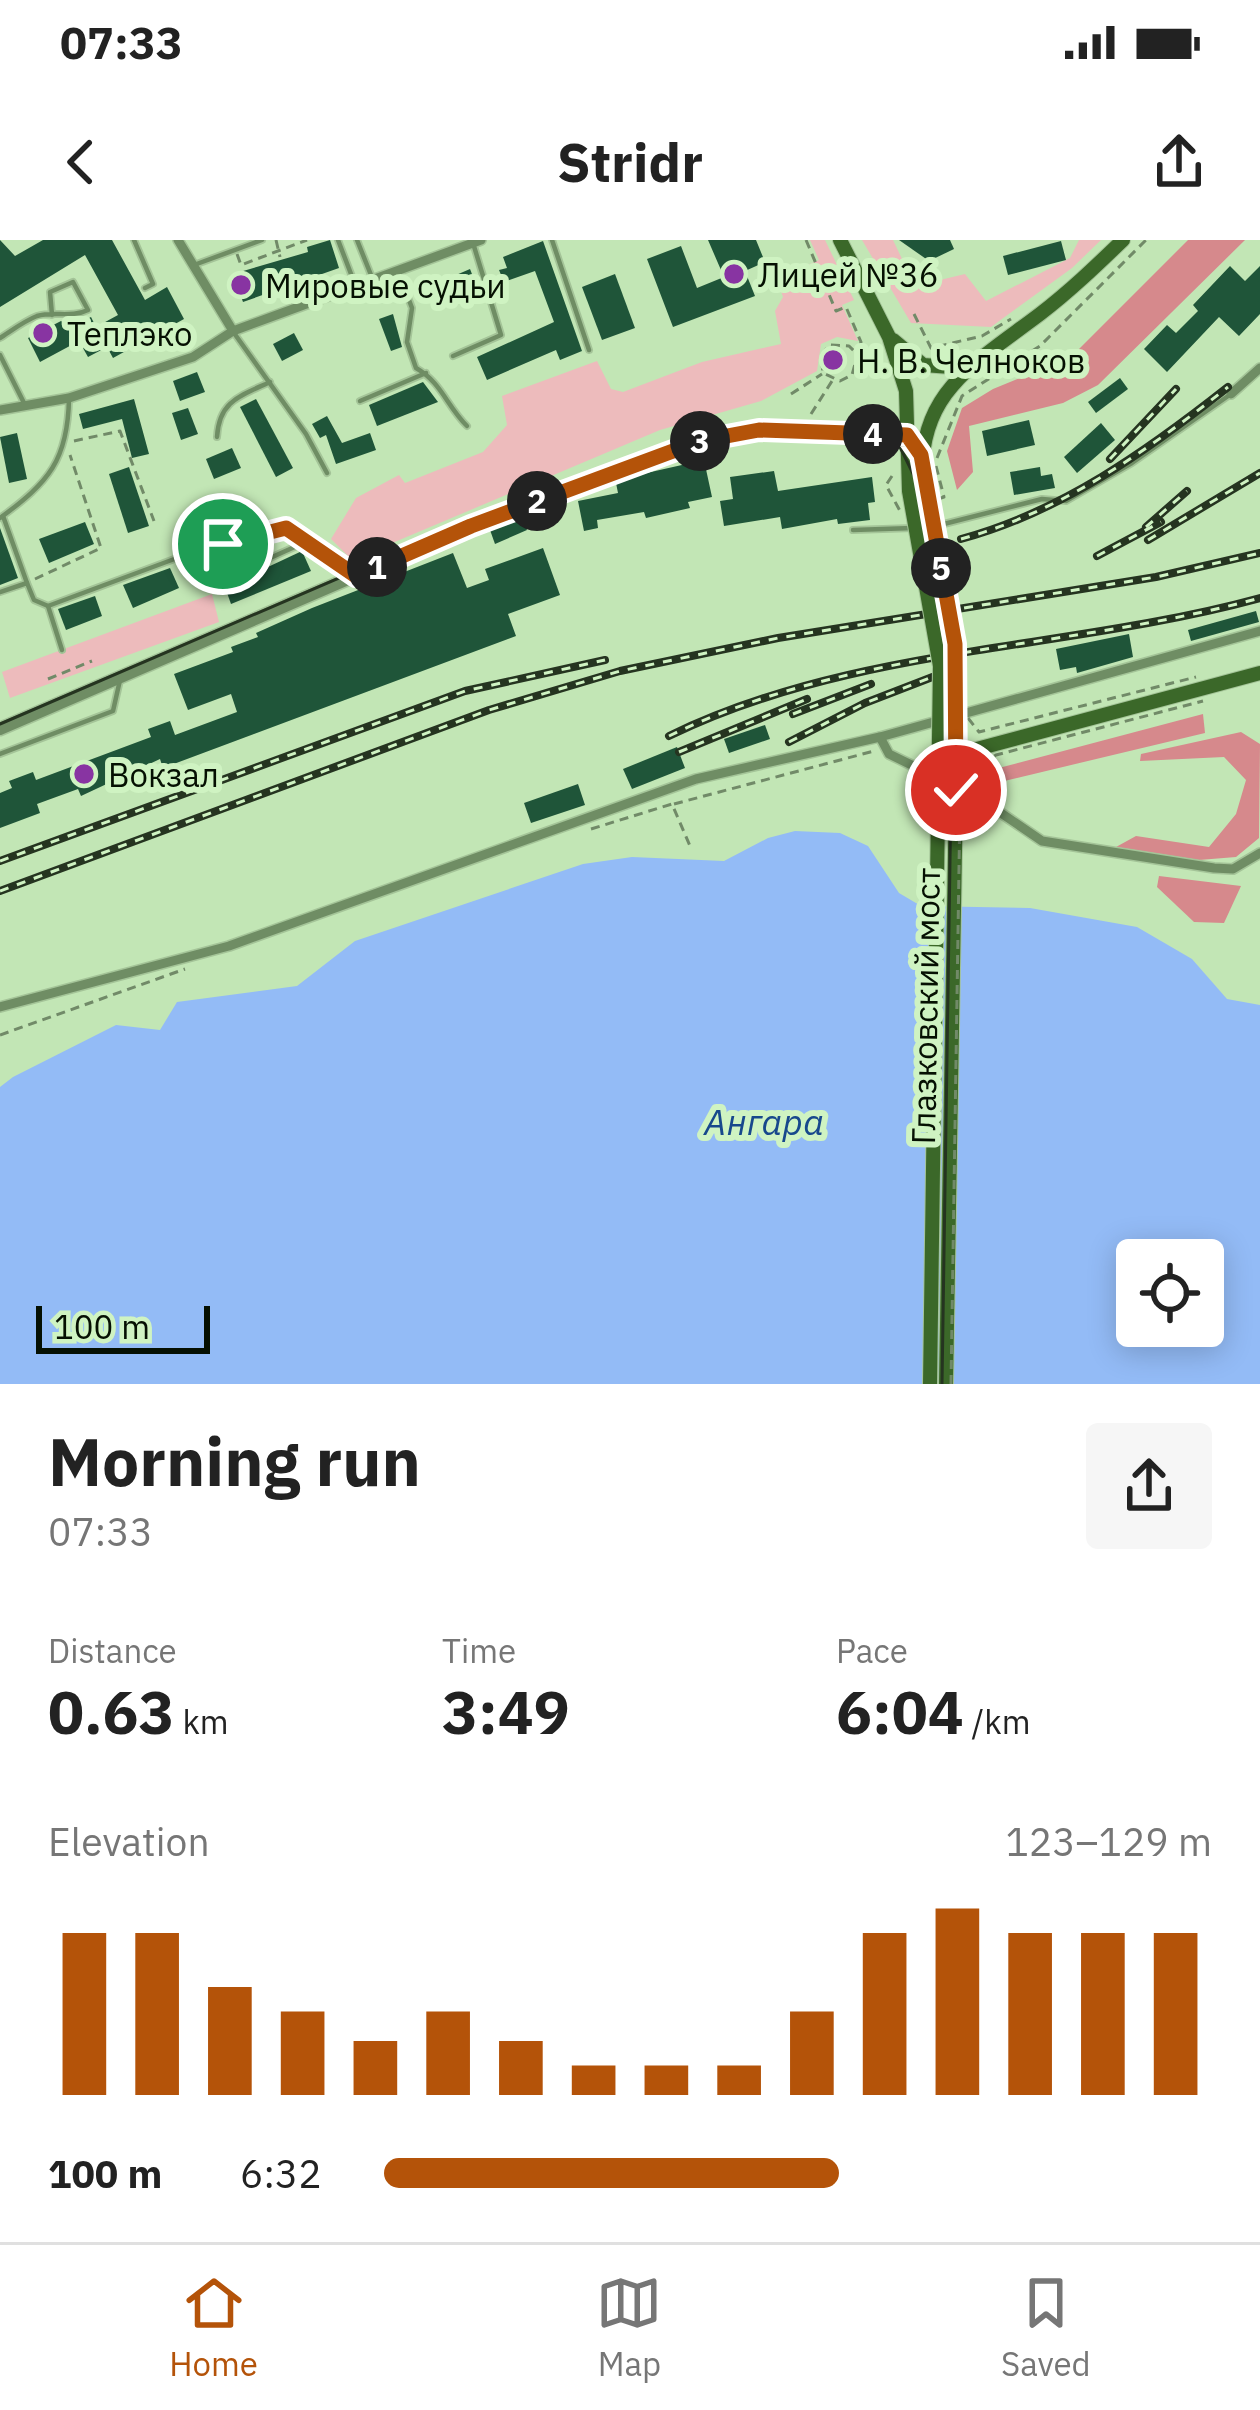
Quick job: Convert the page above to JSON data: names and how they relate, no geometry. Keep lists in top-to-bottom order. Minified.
{"streets":{"main road":["Глазковский мост"]},"water":["Ангара"],"places":["Лицей №36","Мировые судьи","Теплэко","Н. В. Челноков","Вокзал"],"scale_bar":"100 m","page":{"status":"07:33","header":"Stridr","pins":["4","3","2","1","5"],"scale":"100 m","heading":["Morning run","07:33"],"stats":[["Distance","0.63 km"],["Time","3:49"],["Pace","6:04 /km"]],"chart":["Elevation","123–129 m"],"list":[{"name":"100 m","note":"6:32"}],"tabs":["Home","Map","Saved"]}}
